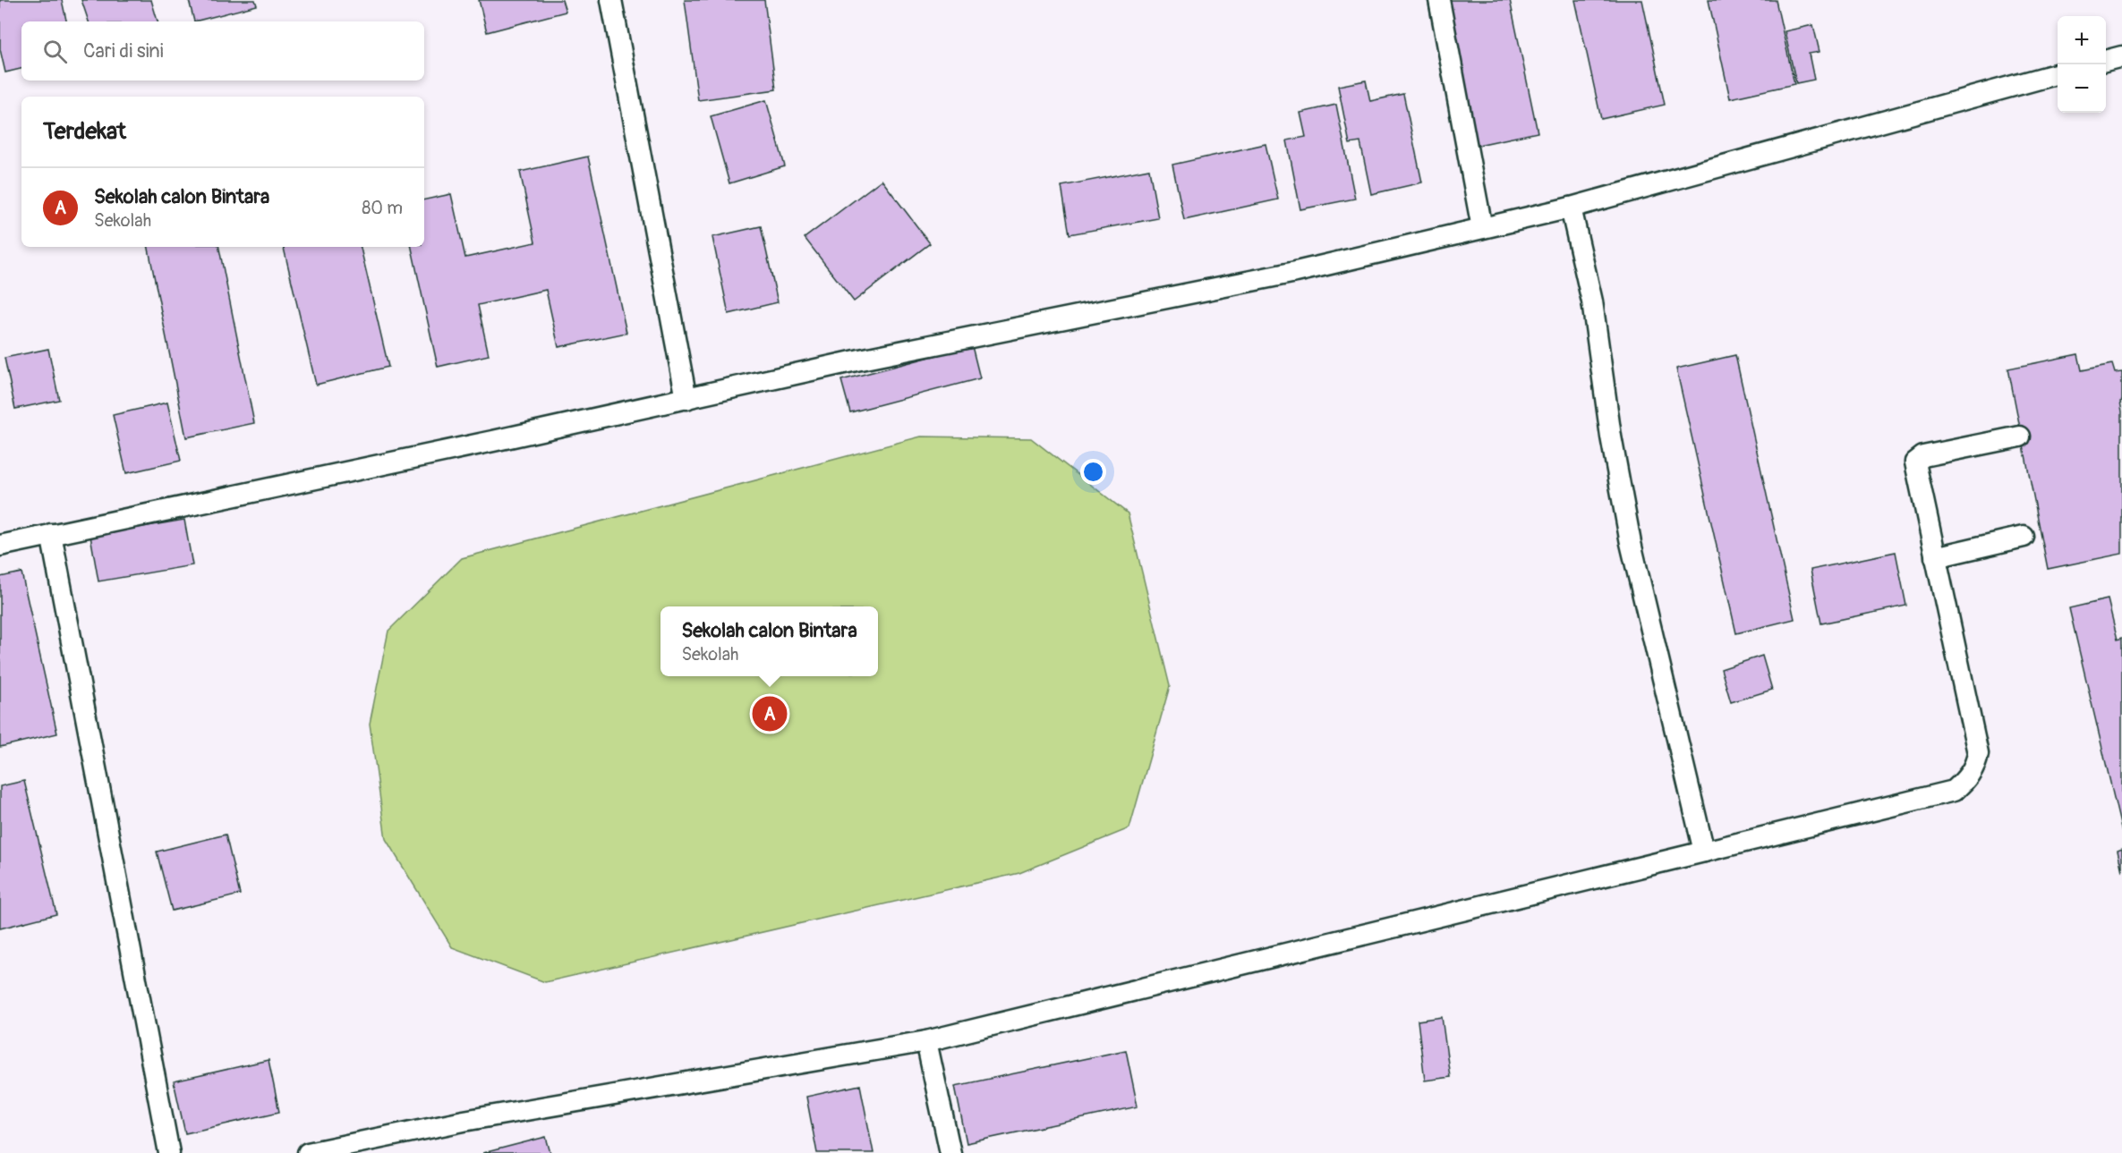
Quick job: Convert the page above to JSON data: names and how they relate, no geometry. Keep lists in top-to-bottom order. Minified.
{"page":{"map_buttons":["+","−"],"search":"Cari di sini","heading":"Terdekat","list":[{"mark":"A","name":"Sekolah calon Bintara","note":"Sekolah","value":"80 m"}],"popup":["Sekolah calon Bintara","Sekolah"],"pins":"A"}}
